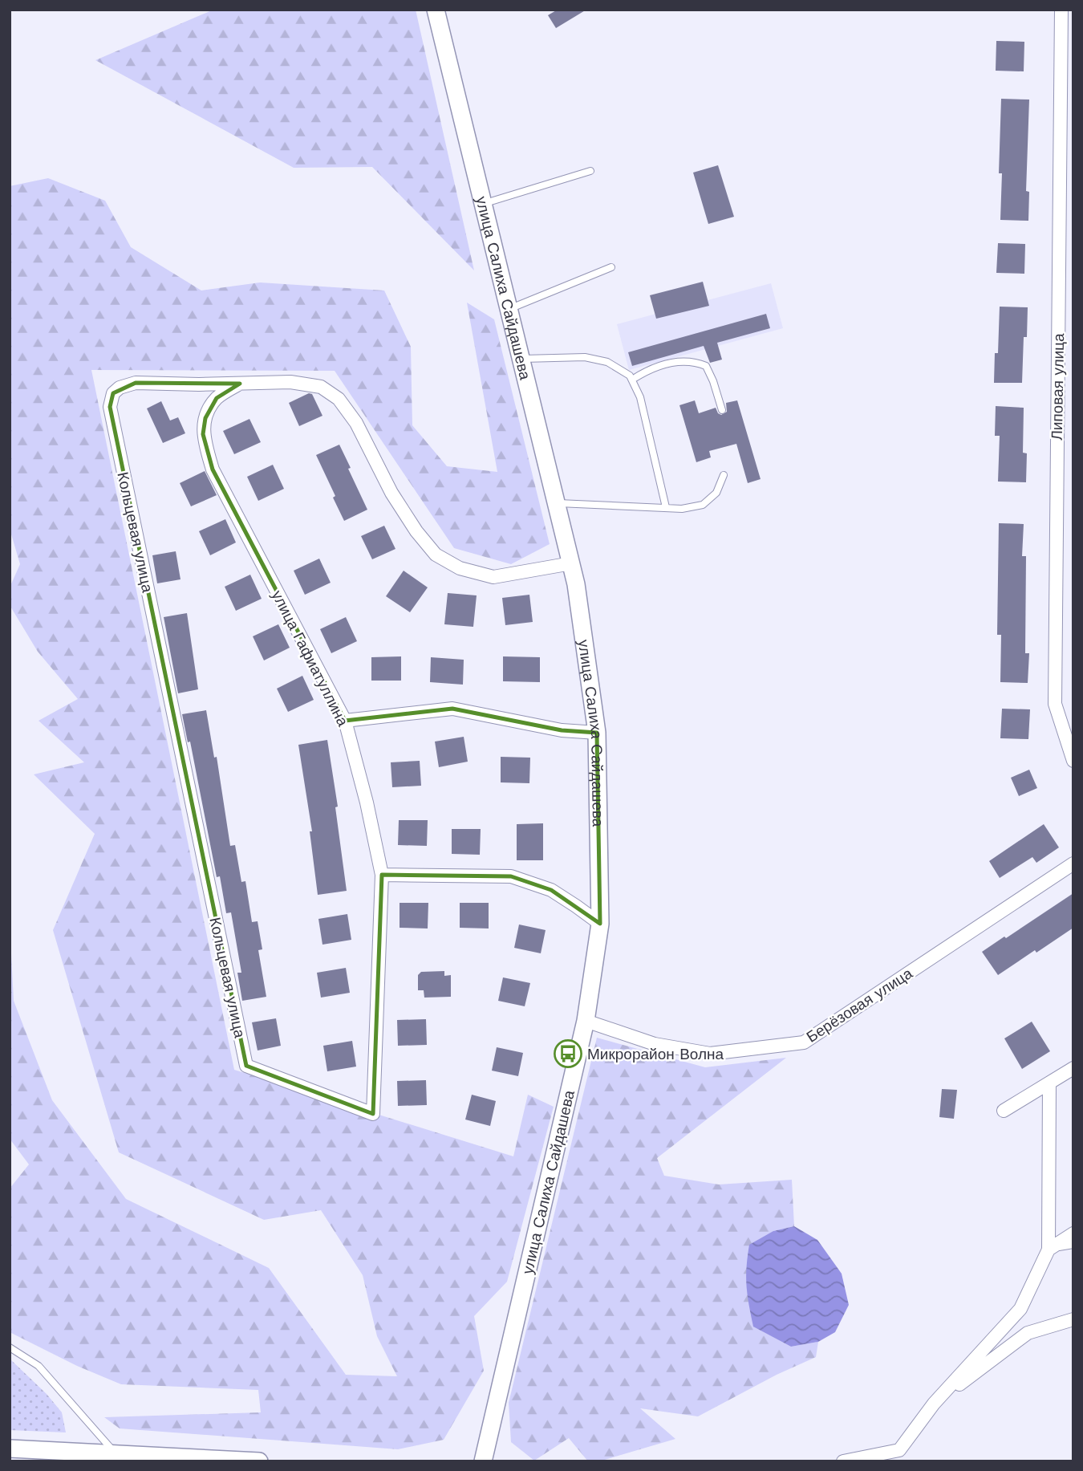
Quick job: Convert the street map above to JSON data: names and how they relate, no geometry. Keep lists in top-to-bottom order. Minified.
{"streets":{"street":["улица Салиха Сайдашева","Липовая улица","Кольцевая улица","улица Гафиатуллина","Берёзовая улица"]},"crossings":[["улица Салиха Сайдашева","Кольцевая улица"],["улица Салиха Сайдашева","Берёзовая улица"],["Кольцевая улица","улица Гафиатуллина"]],"places":{"bus stop":["Микрорайон Волна"]}}
